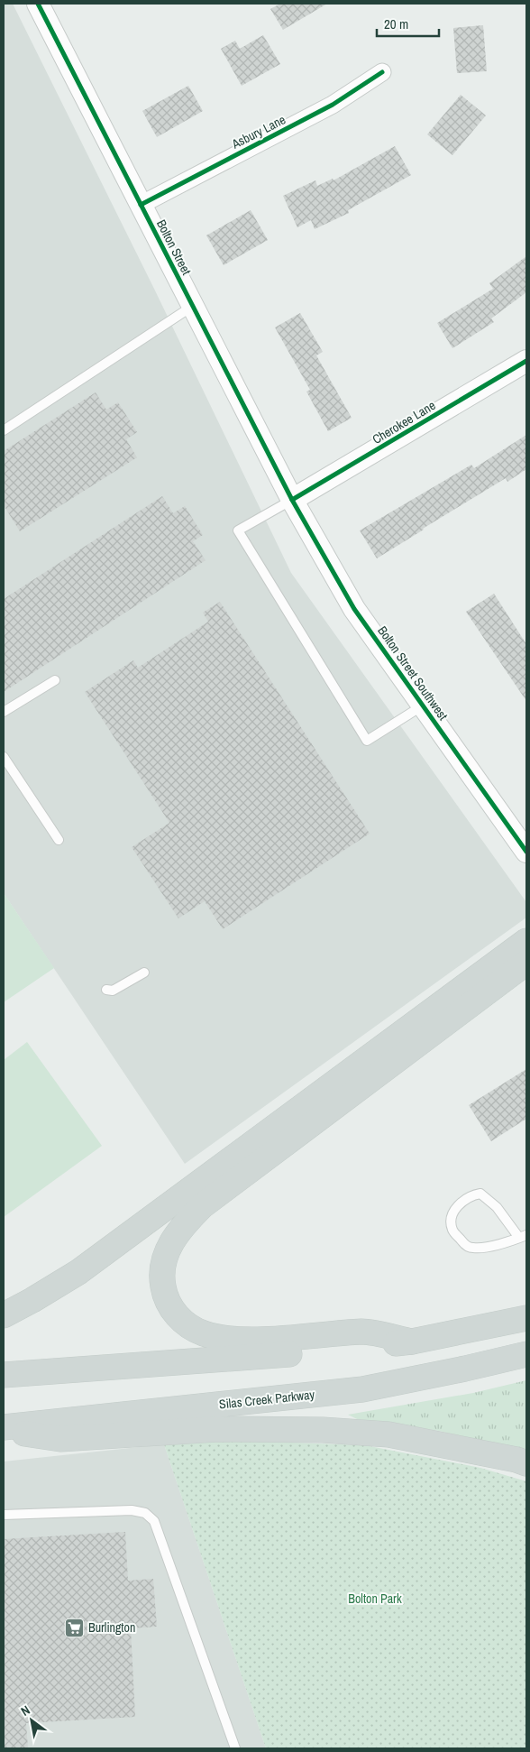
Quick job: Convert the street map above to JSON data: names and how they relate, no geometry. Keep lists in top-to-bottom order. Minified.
{"streets":{"main road":["Silas Creek Parkway"],"street":["Asbury Lane","Bolton Street","Cherokee Lane","Bolton Street Southwest"]},"crossings":[["Asbury Lane","Bolton Street"],["Bolton Street","Cherokee Lane"],["Bolton Street","Bolton Street Southwest"],["Cherokee Lane","Bolton Street Southwest"]],"parks":["Bolton Park"],"places":{"supermarket":["Burlington"]},"scale_bar":"20 m","north":"top left"}
